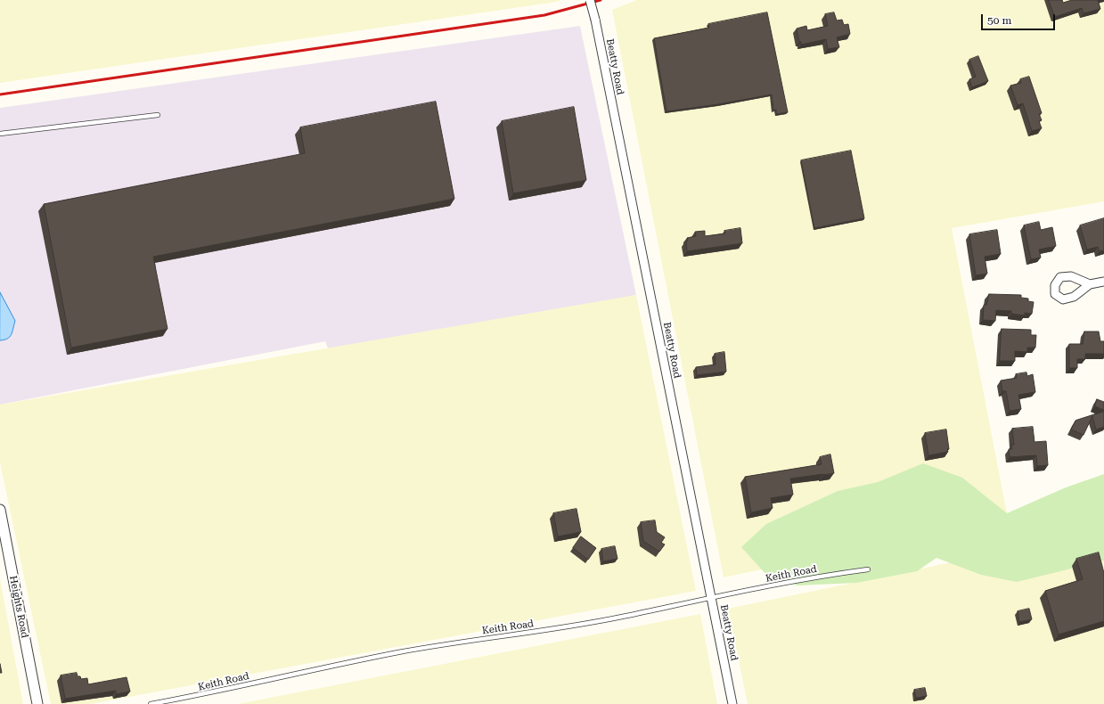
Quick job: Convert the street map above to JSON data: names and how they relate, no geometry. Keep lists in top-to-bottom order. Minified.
{"streets":{"street":["Beatty Road","Heights Road"],"lane":["Keith Road"]},"crossings":[["Beatty Road","Keith Road"]],"scale_bar":"50 m"}
